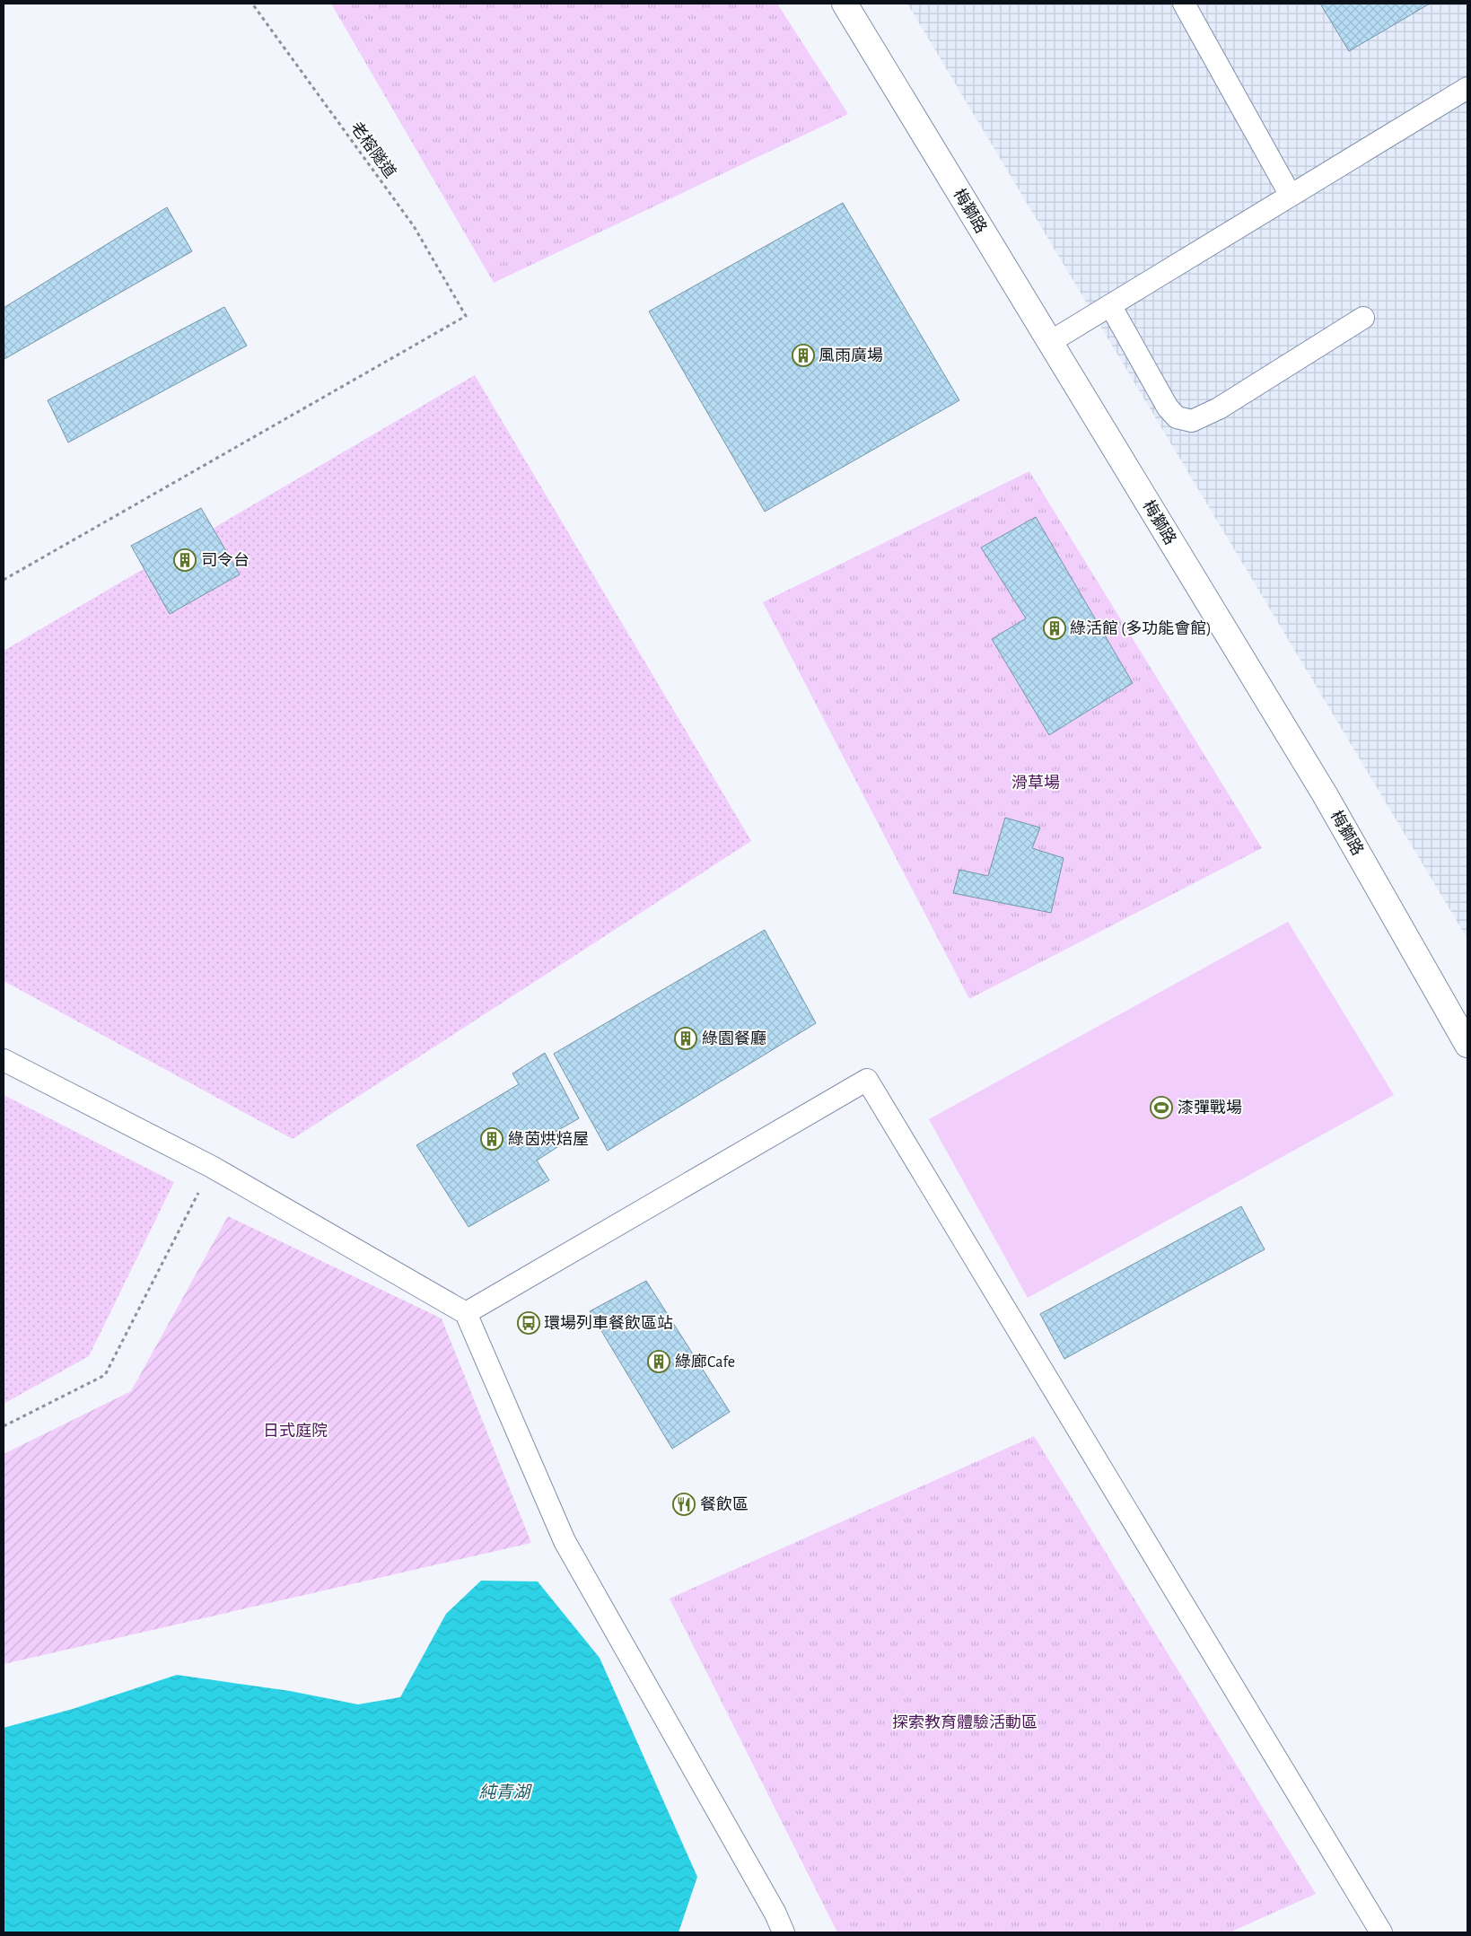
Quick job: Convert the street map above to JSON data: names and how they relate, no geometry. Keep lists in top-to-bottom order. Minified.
{"streets":{"street":["梅獅路"],"path":["老榕隧道"]},"water":["純青湖"],"parks":["滑草場","日式庭院","探索教育體驗活動區"],"places":{"building":["風雨廣場","司令台","綠活館 (多功能會館)","綠園餐廳","綠茵烘焙屋","綠廊Cafe"],"sports":["漆彈戰場"],"bus stop":["環場列車餐飲區站"],"restaurant":["餐飲區"]}}
